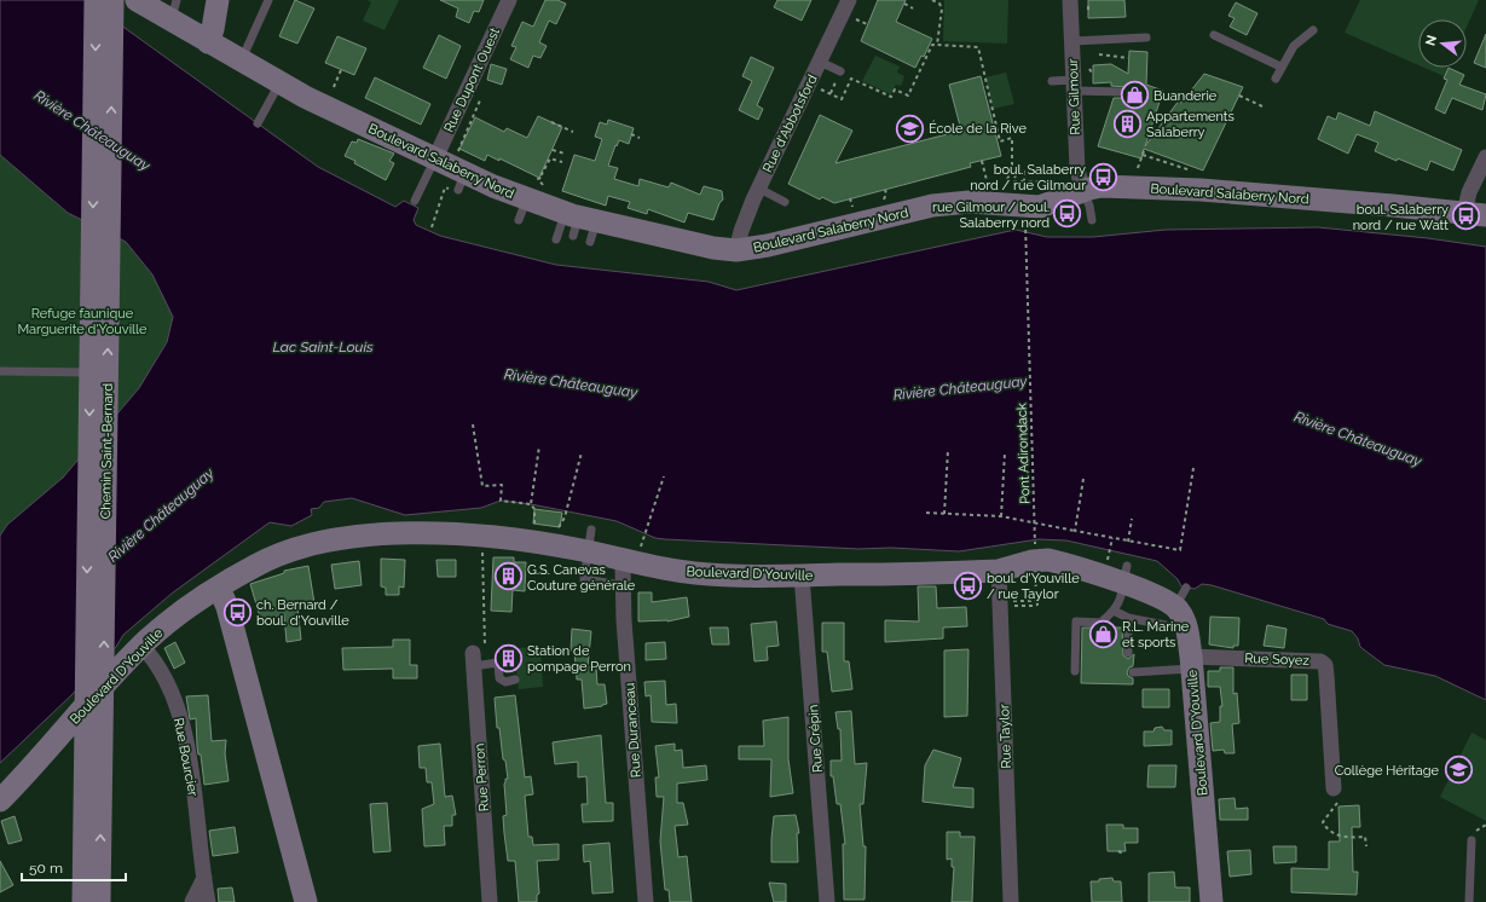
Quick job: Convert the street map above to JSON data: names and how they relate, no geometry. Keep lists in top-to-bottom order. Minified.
{"streets":{"street":["Rue Dupont Ouest","Rue Gilmour","Rue d'Abbotsford","Boulevard Salaberry Nord","Chemin Saint-Bernard","Boulevard D'Youville","Rue Soyez","Rue Duranceau","Rue Taylor","Rue Crépin","Rue Bourcier","Rue Perron"],"path":["Pont Adirondack"]},"crossings":[["Rue Dupont Ouest","Boulevard Salaberry Nord"],["Rue Gilmour","Boulevard Salaberry Nord"],["Rue d'Abbotsford","Boulevard Salaberry Nord"],["Boulevard D'Youville","Rue Soyez"],["Boulevard D'Youville","Rue Duranceau"],["Boulevard D'Youville","Rue Taylor"],["Boulevard D'Youville","Rue Crépin"],["Boulevard D'Youville","Rue Bourcier"]],"water":["Rivière Châteauguay","Lac Saint-Louis"],"parks":["Refuge faunique Marguerite d'Youville"],"places":{"shop":["Buanderie","R.L. Marine et sports"],"building":["Appartements Salaberry","G.S. Canevas Couture générale","Station de pompage Perron"],"school or university":["École de la Rive","Collège Héritage"],"bus stop":["boul. Salaberry nord / rue Gilmour","rue Gilmour / boul. Salaberry nord","boul. Salaberry nord / rue Watt","boul. d'Youville / rue Taylor","ch. Bernard / boul. d'Youville"]},"scale_bar":"50 m","north":"left"}
